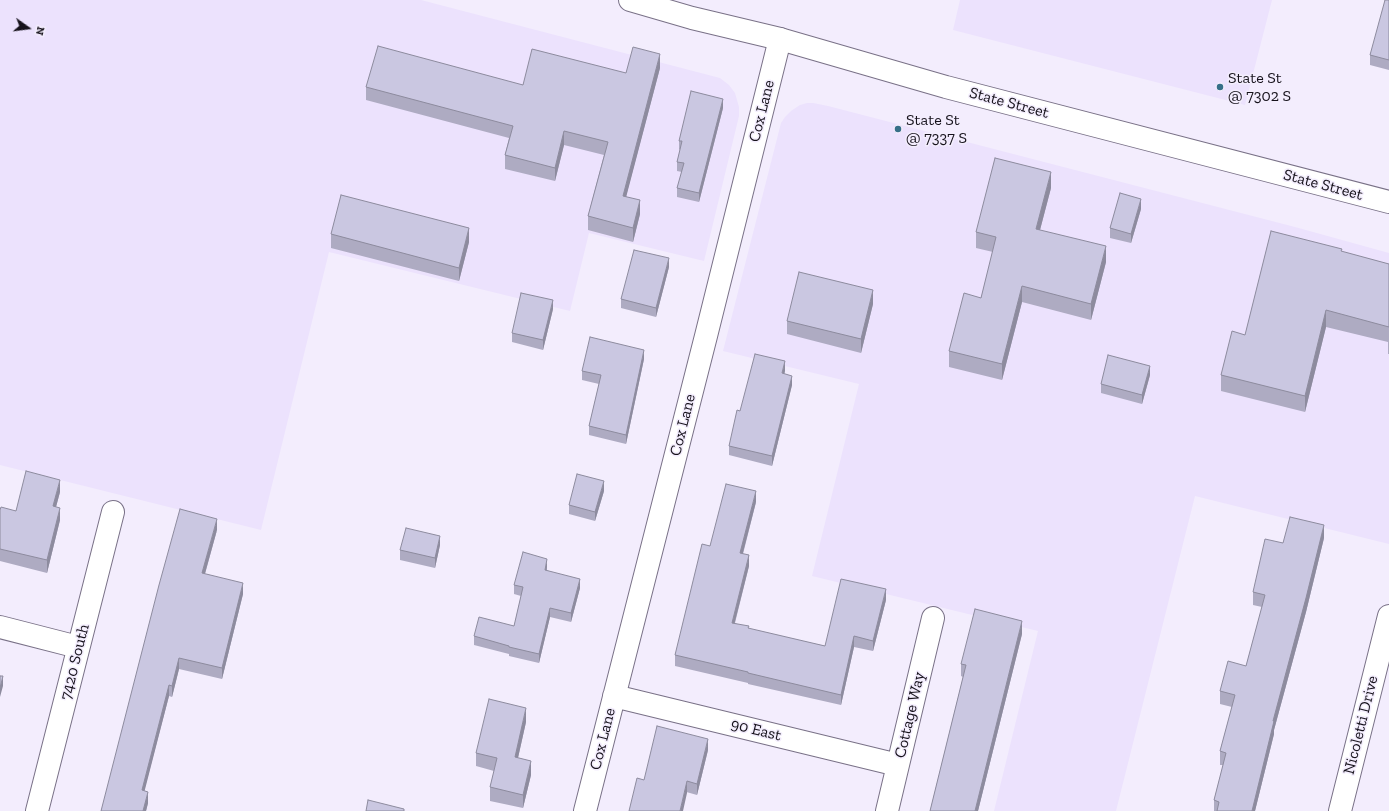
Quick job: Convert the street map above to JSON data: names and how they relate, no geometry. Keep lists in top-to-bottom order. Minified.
{"streets":{"street":["State Street","Cox Lane","7420 South","Cottage Way","Nicoletti Drive","90 East"]},"crossings":[["State Street","Cox Lane"],["Cox Lane","90 East"],["Cottage Way","90 East"]],"places":["State St @ 7302 S","State St @ 7337 S"],"north":"right"}
